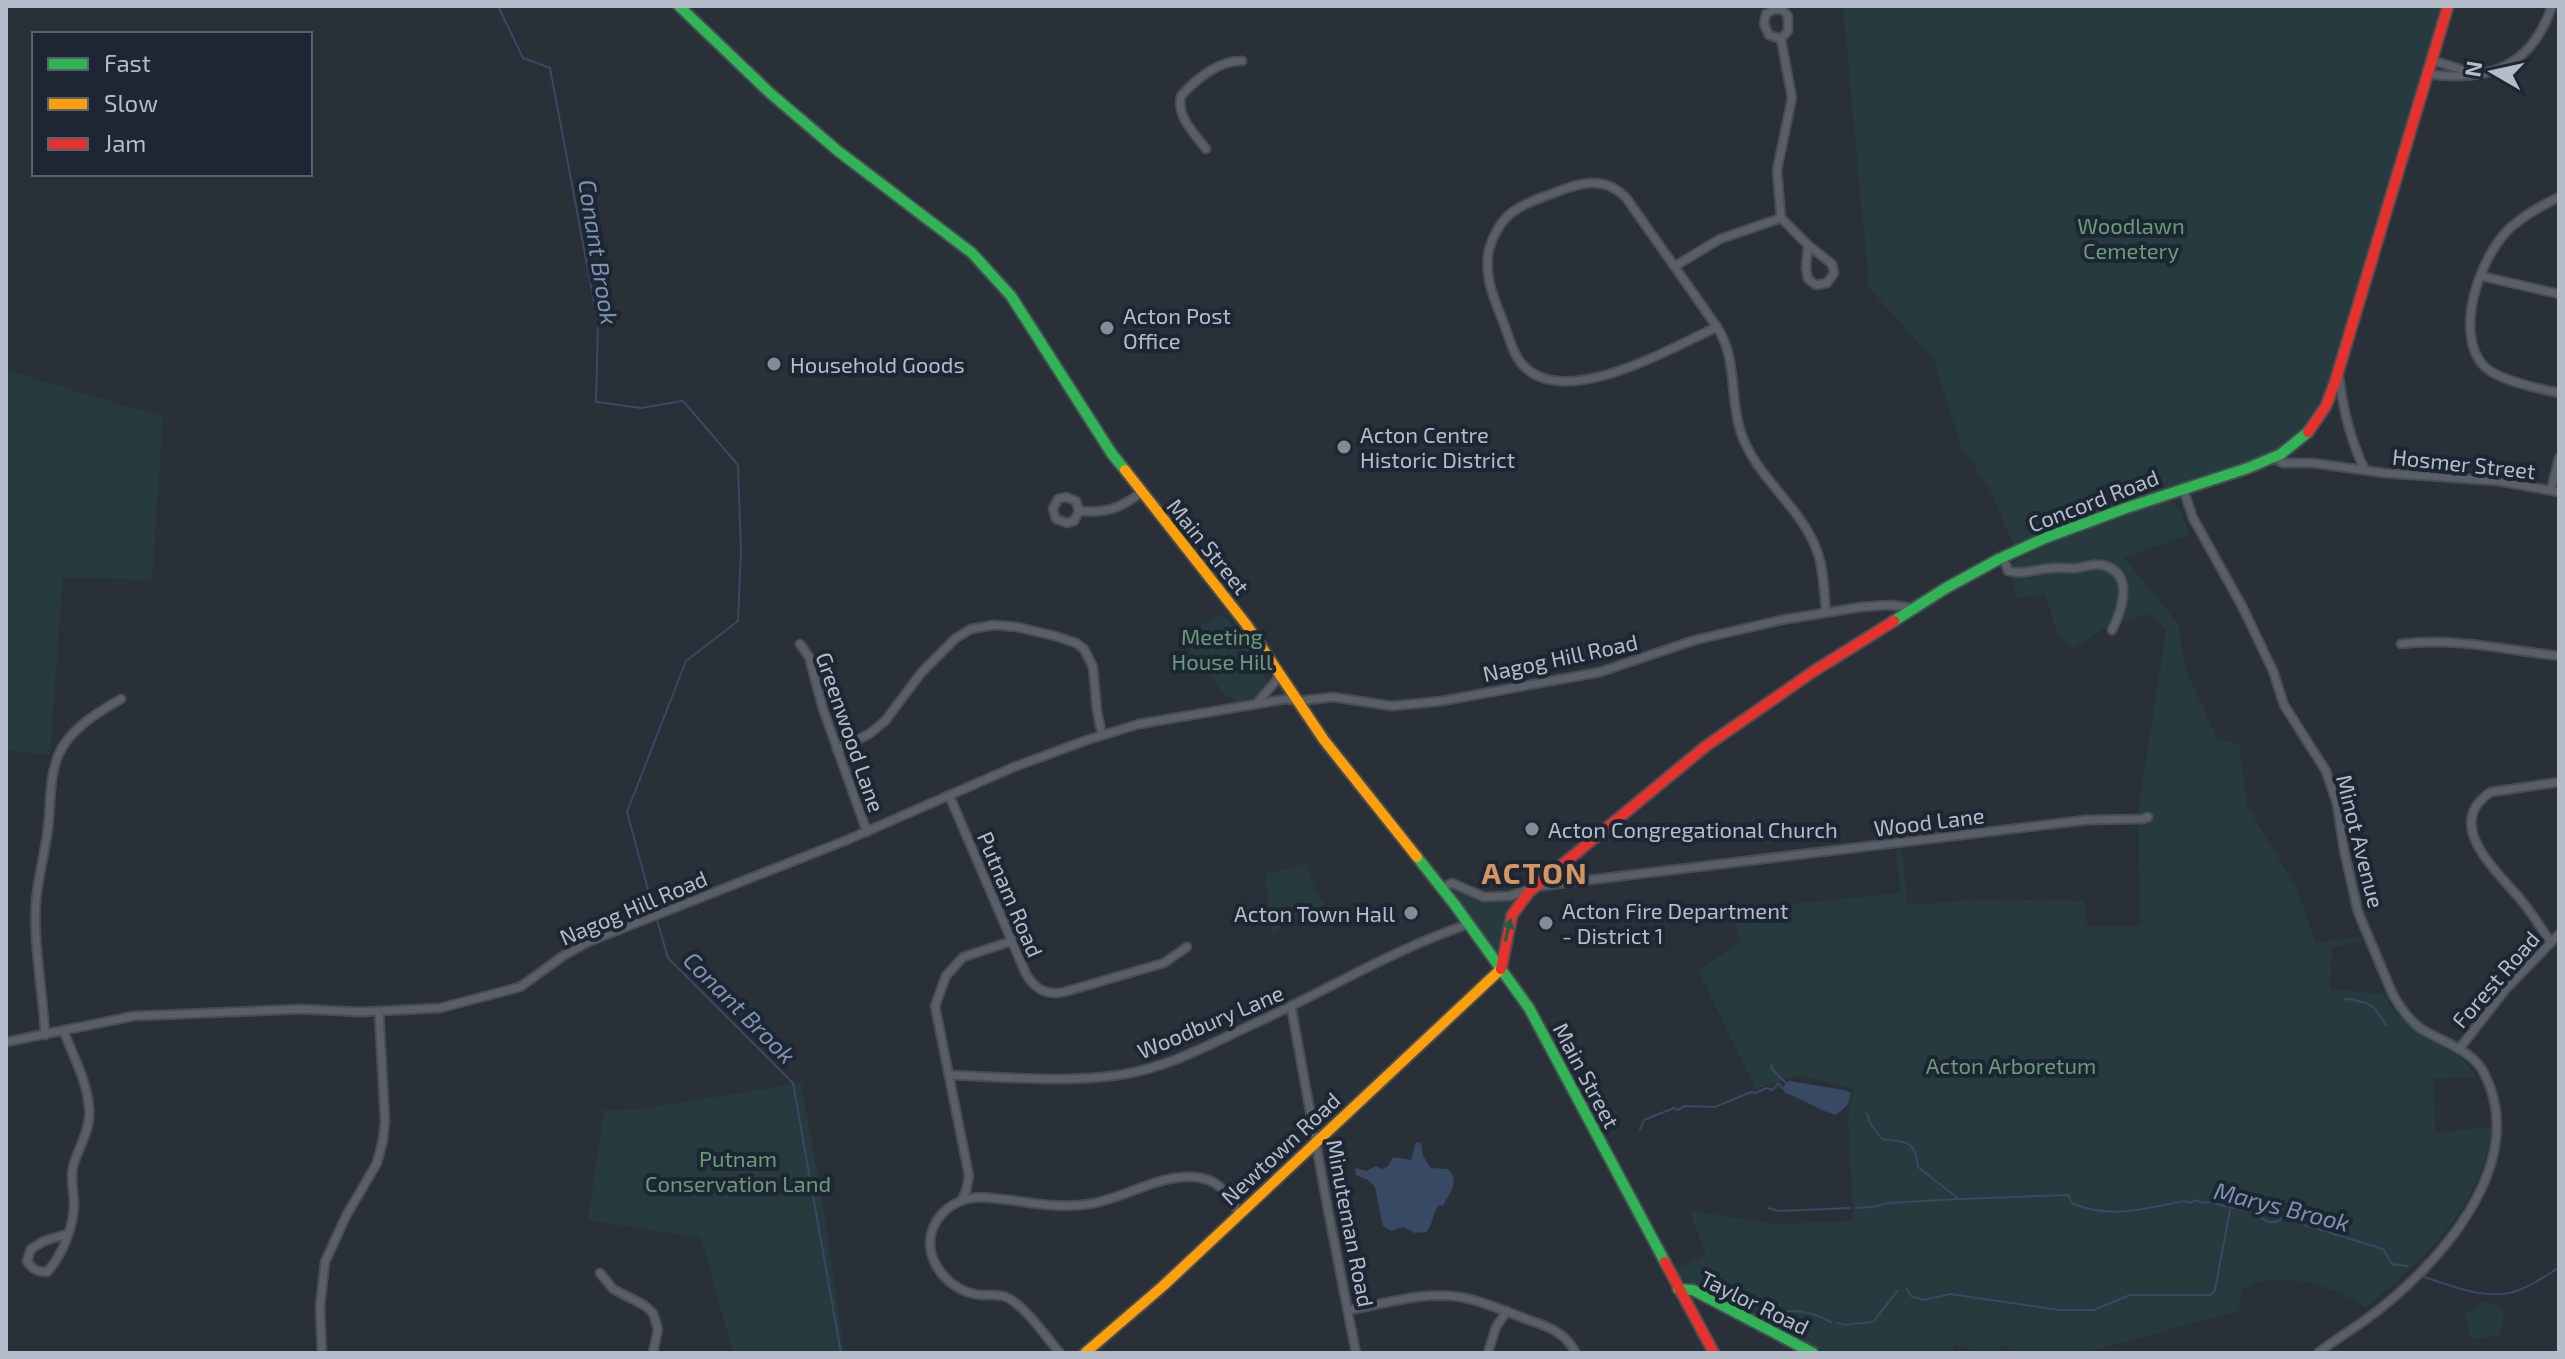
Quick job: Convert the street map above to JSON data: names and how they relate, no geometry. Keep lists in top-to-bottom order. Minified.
{"streets":{"street":["Hosmer Street","Concord Road","Main Street","Nagog Hill Road","Greenwood Lane","Wood Lane","Minot Avenue","Putnam Road","Forest Road","Woodbury Lane","Newtown Road","Minuteman Road","Taylor Road"]},"crossings":[["Hosmer Street","Concord Road"],["Concord Road","Main Street"],["Concord Road","Nagog Hill Road"],["Concord Road","Wood Lane"],["Concord Road","Minot Avenue"],["Concord Road","Newtown Road"],["Main Street","Nagog Hill Road"],["Main Street","Woodbury Lane"],["Main Street","Newtown Road"],["Main Street","Taylor Road"],["Nagog Hill Road","Greenwood Lane"],["Nagog Hill Road","Putnam Road"],["Minot Avenue","Forest Road"],["Woodbury Lane","Minuteman Road"],["Newtown Road","Minuteman Road"]],"districts":["ACTON"],"water":["Conant Brook","Marys Brook"],"parks":["Woodlawn Cemetery","Meeting House Hill","Acton Arboretum","Putnam Conservation Land"],"places":["Acton Post Office","Household Goods","Acton Centre Historic District","Acton Congregational Church","Acton Town Hall","Acton Fire Department - District 1"],"legend":["Fast","Slow","Jam"],"north":"left"}
